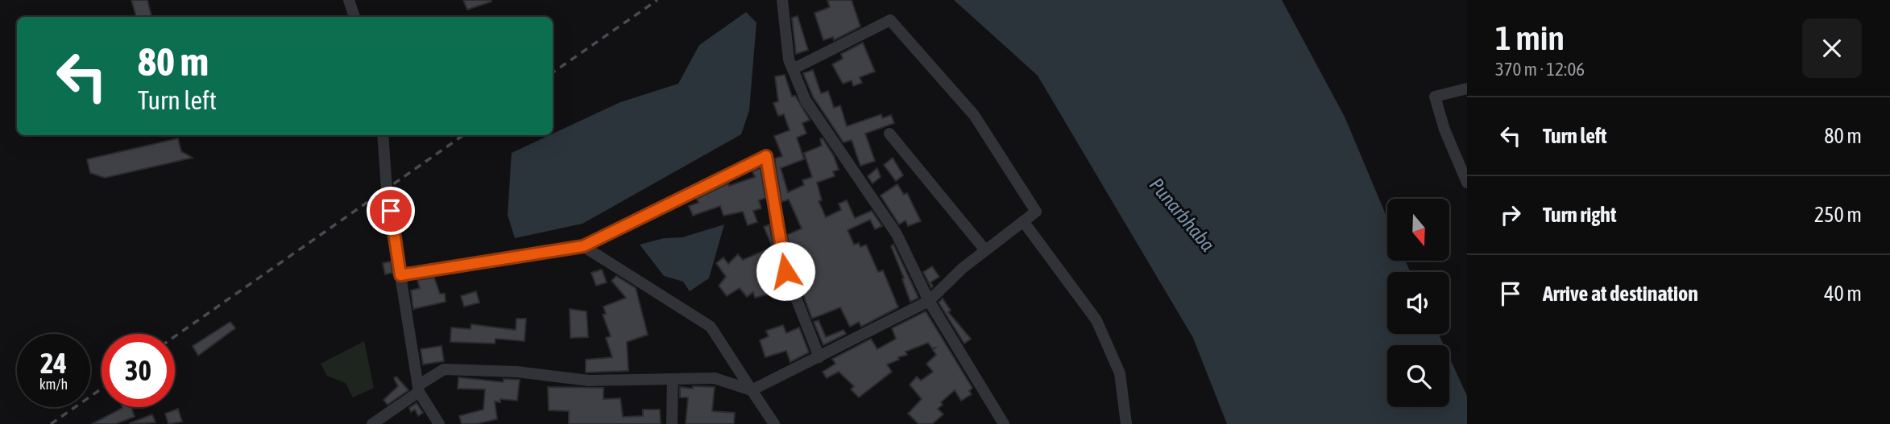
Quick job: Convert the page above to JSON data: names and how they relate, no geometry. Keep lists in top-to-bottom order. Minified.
{"water":["Punarbhaba"],"north":"bottom","page":{"heading":["1 min","370 m · 12:06"],"turn":["80 m","Turn left"],"list":[{"name":"Turn left","value":"80 m"},{"name":"Turn right","value":"250 m"},{"name":"Arrive at destination","value":"40 m"}],"speed":"24 km/h","limit":"30"}}
